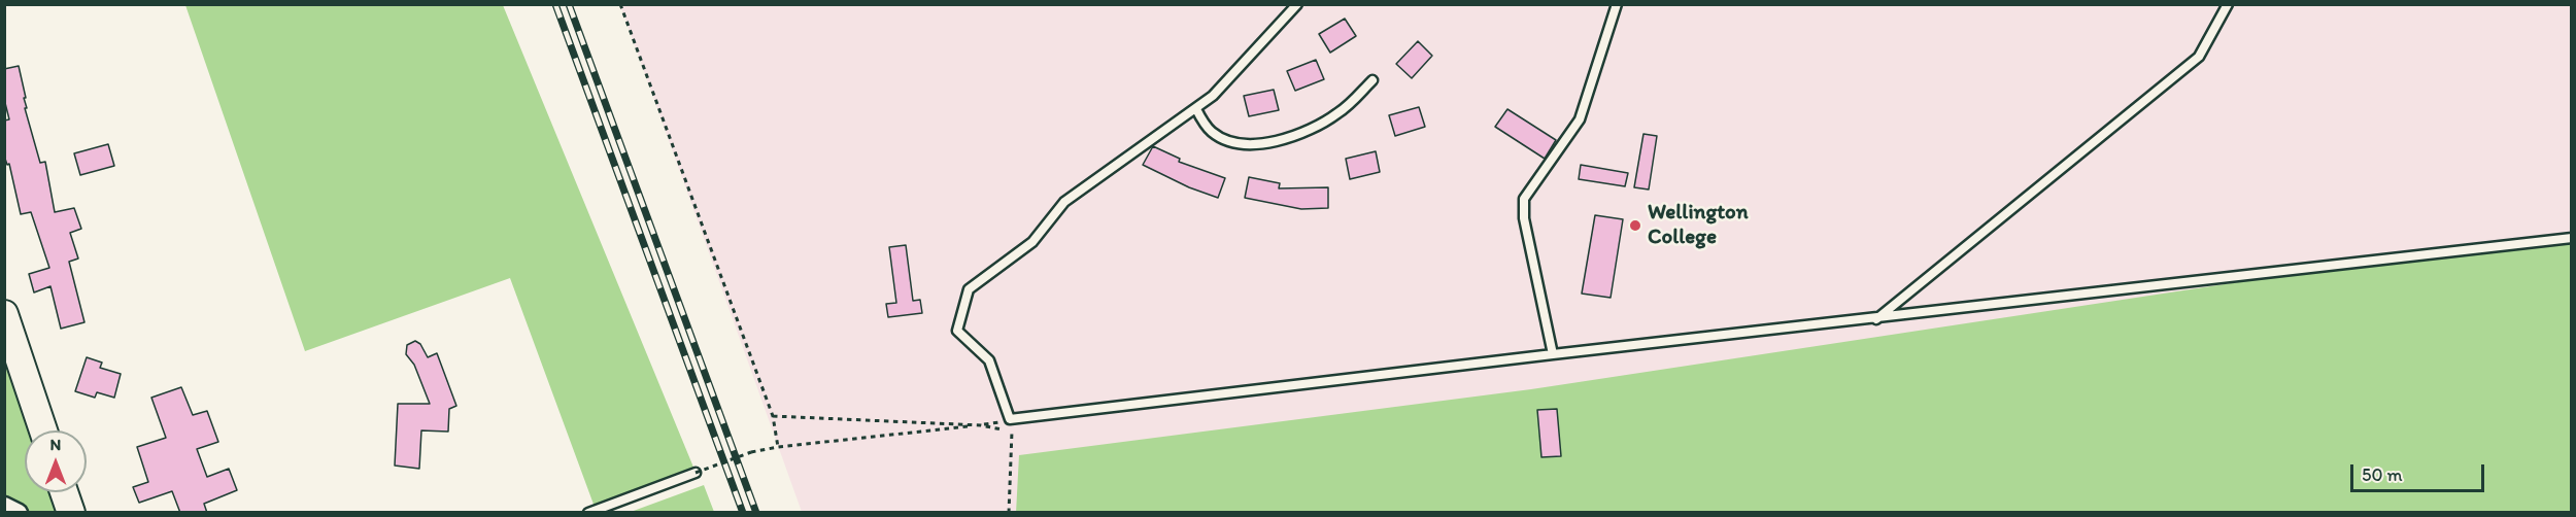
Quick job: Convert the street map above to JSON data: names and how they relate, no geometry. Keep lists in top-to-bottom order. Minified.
{"places":["Wellington College"],"scale_bar":"50 m","north":"top"}
